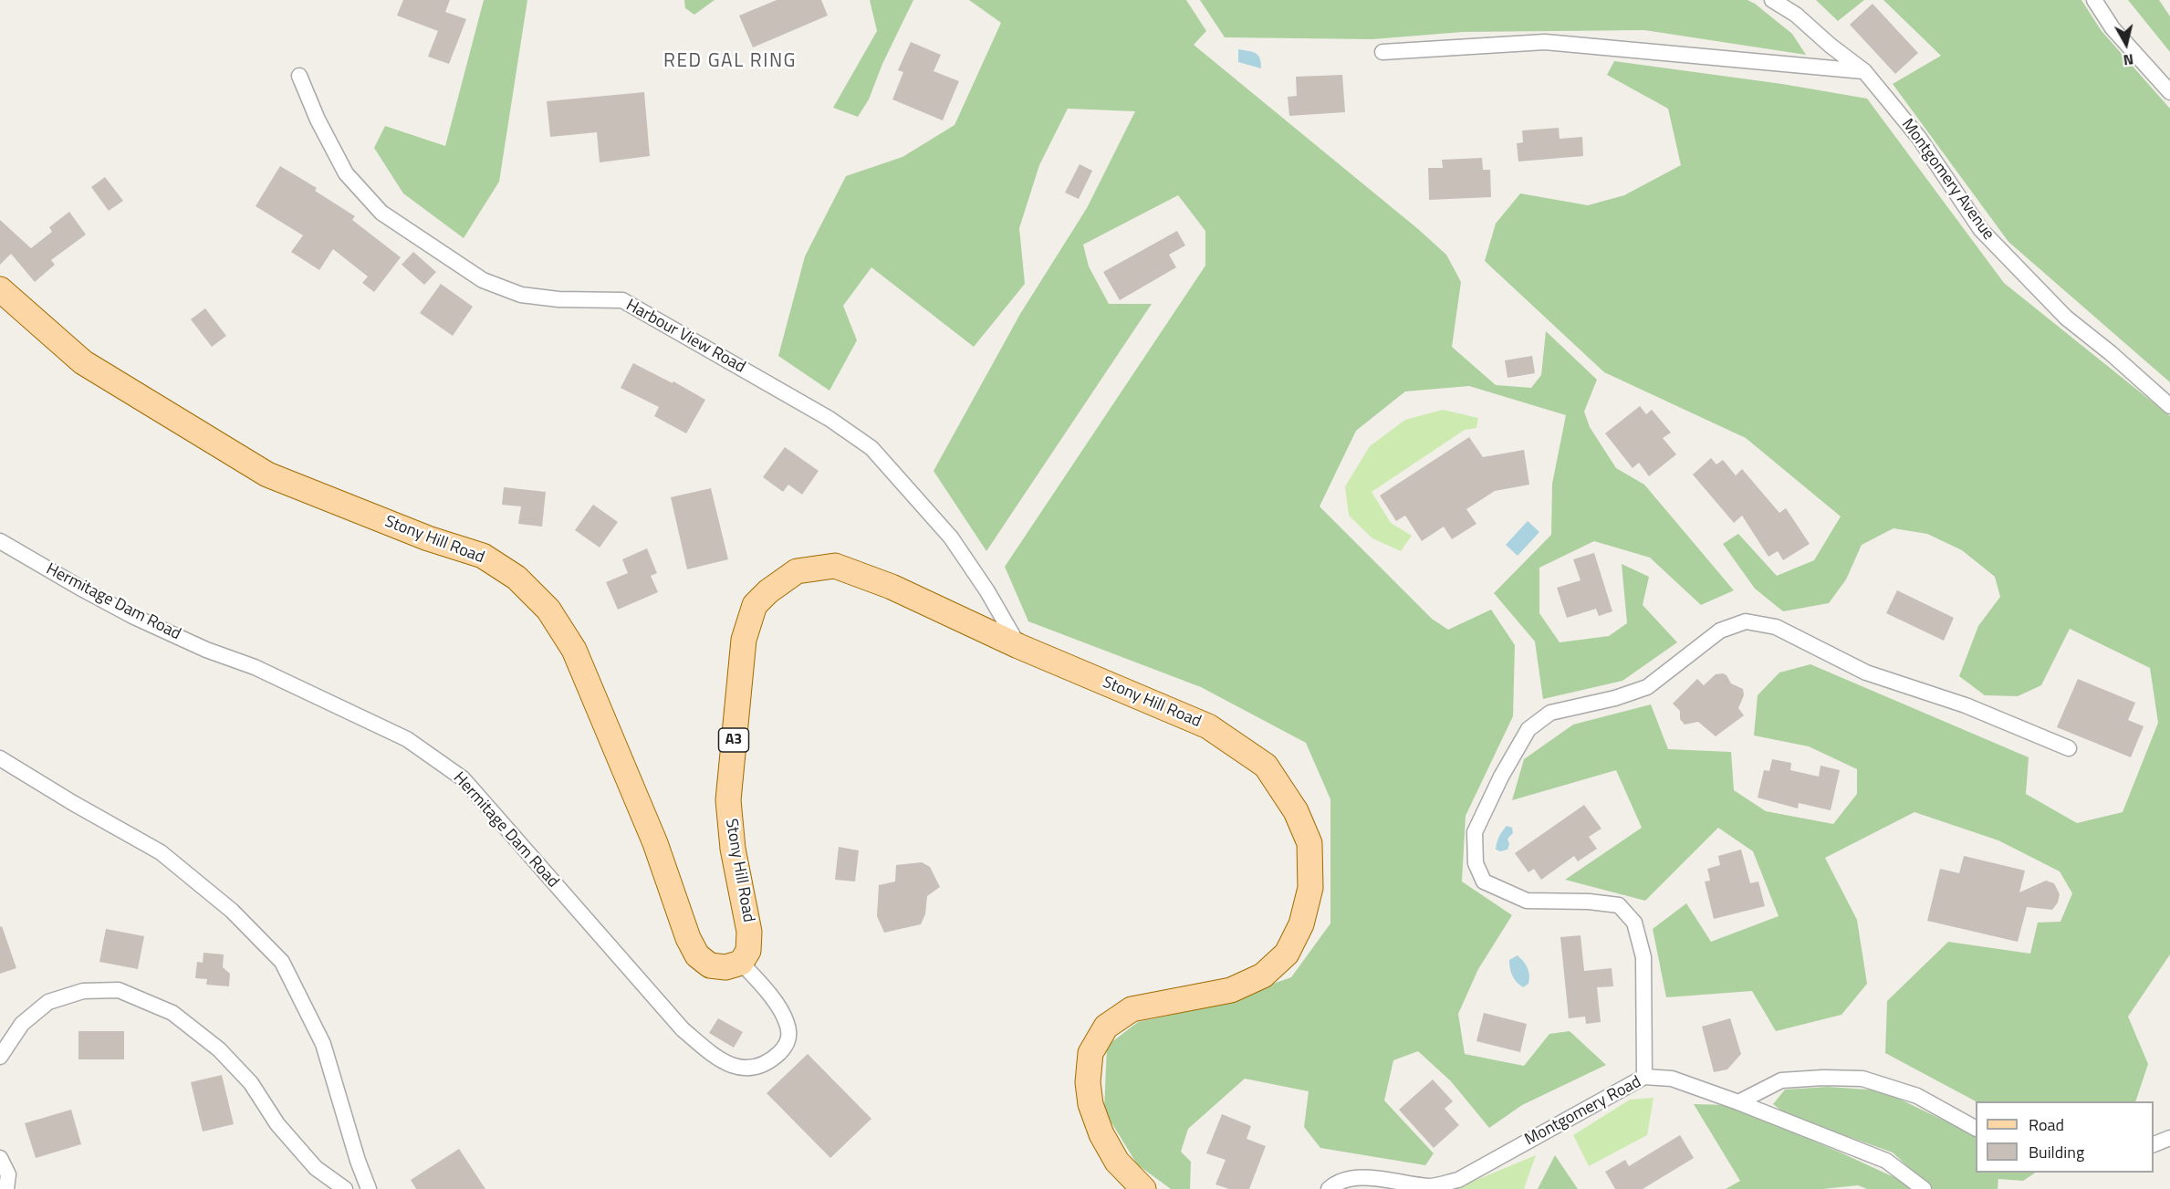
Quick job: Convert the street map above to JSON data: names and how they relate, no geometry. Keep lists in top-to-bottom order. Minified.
{"streets":{"main road":["Stony Hill Road","A3"],"street":["Montgomery Avenue","Harbour View Road","Hermitage Dam Road","Montgomery Road"]},"crossings":[["Harbour View Road","Stony Hill Road"],["Stony Hill Road","Hermitage Dam Road"]],"districts":["RED GAL RING"],"legend":["Road","Building"],"north":"bottom"}
